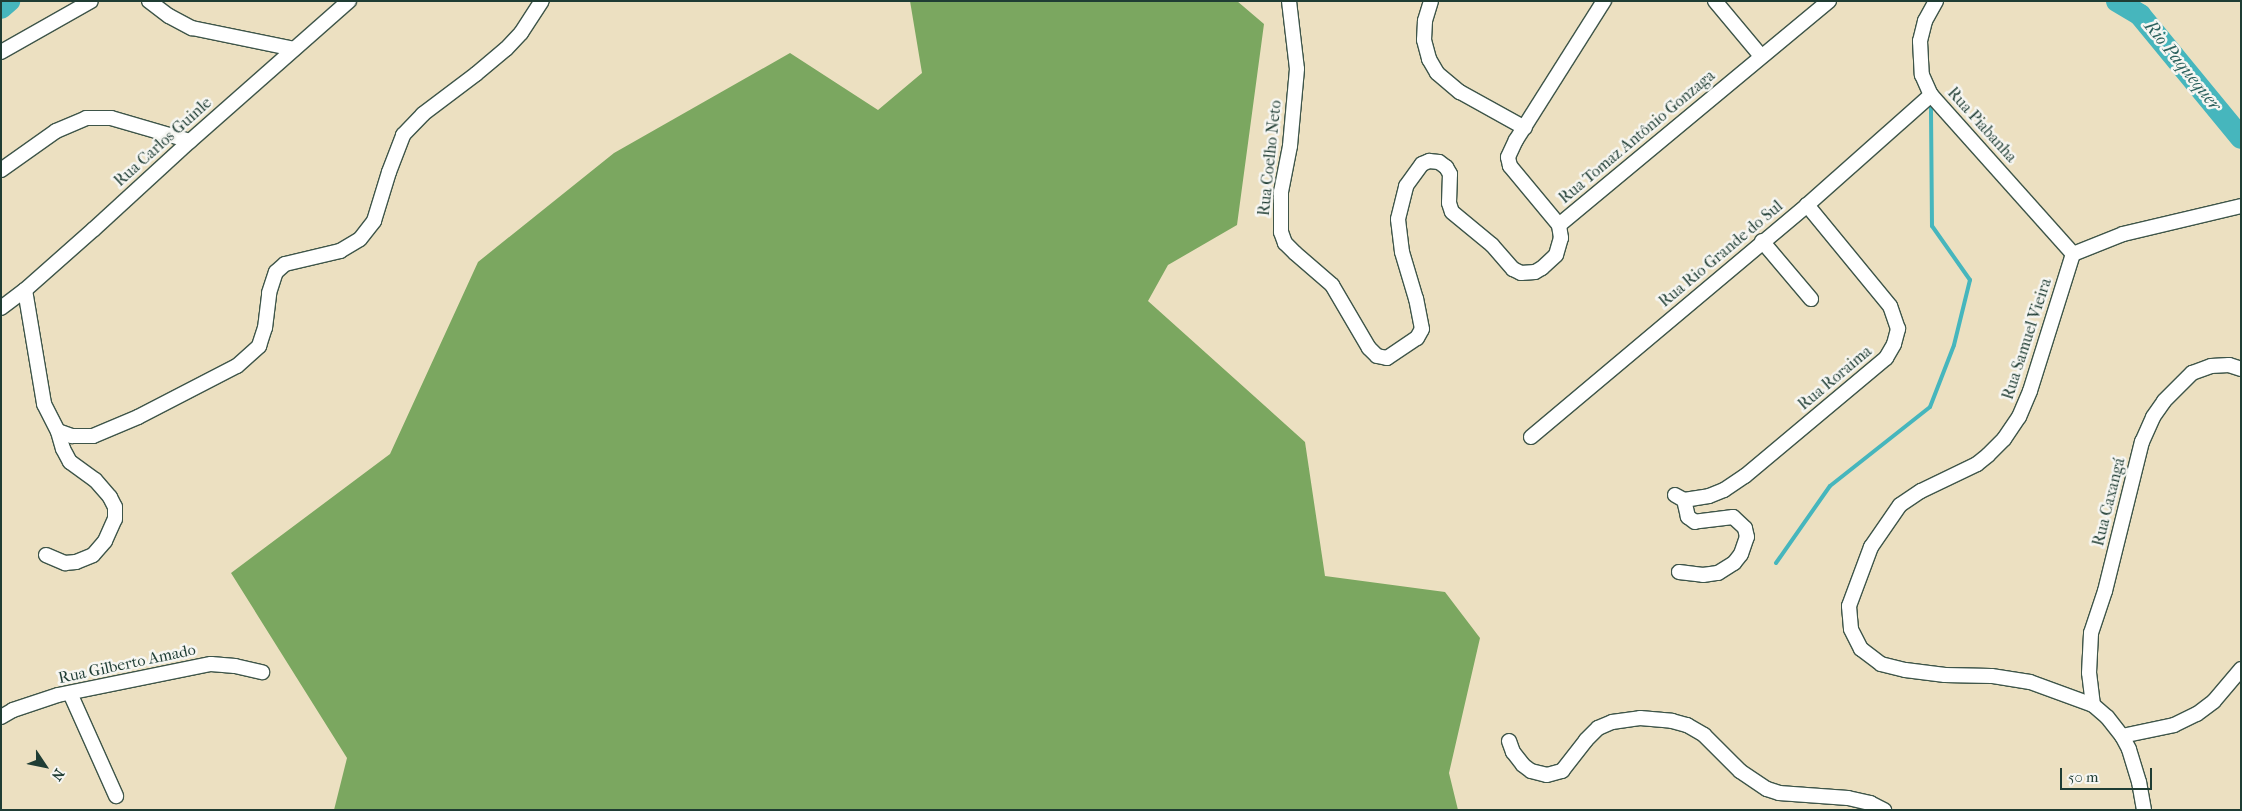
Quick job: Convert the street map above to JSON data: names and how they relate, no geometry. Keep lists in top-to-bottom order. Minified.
{"streets":{"street":["Rua Piabanha","Rua Tomaz Antônio Gonzaga","Rua Carlos Guinle","Rua Coelho Neto","Rua Rio Grande do Sul","Rua Samuel Vieira","Rua Roraima","Rua Caxangá","Rua Gilberto Amado"]},"crossings":[["Rua Piabanha","Rua Rio Grande do Sul"],["Rua Piabanha","Rua Samuel Vieira"],["Rua Tomaz Antônio Gonzaga","Rua Coelho Neto"],["Rua Rio Grande do Sul","Rua Roraima"],["Rua Samuel Vieira","Rua Caxangá"]],"water":["Rio Paquequer"],"scale_bar":"50 m","north":"bottom right"}
